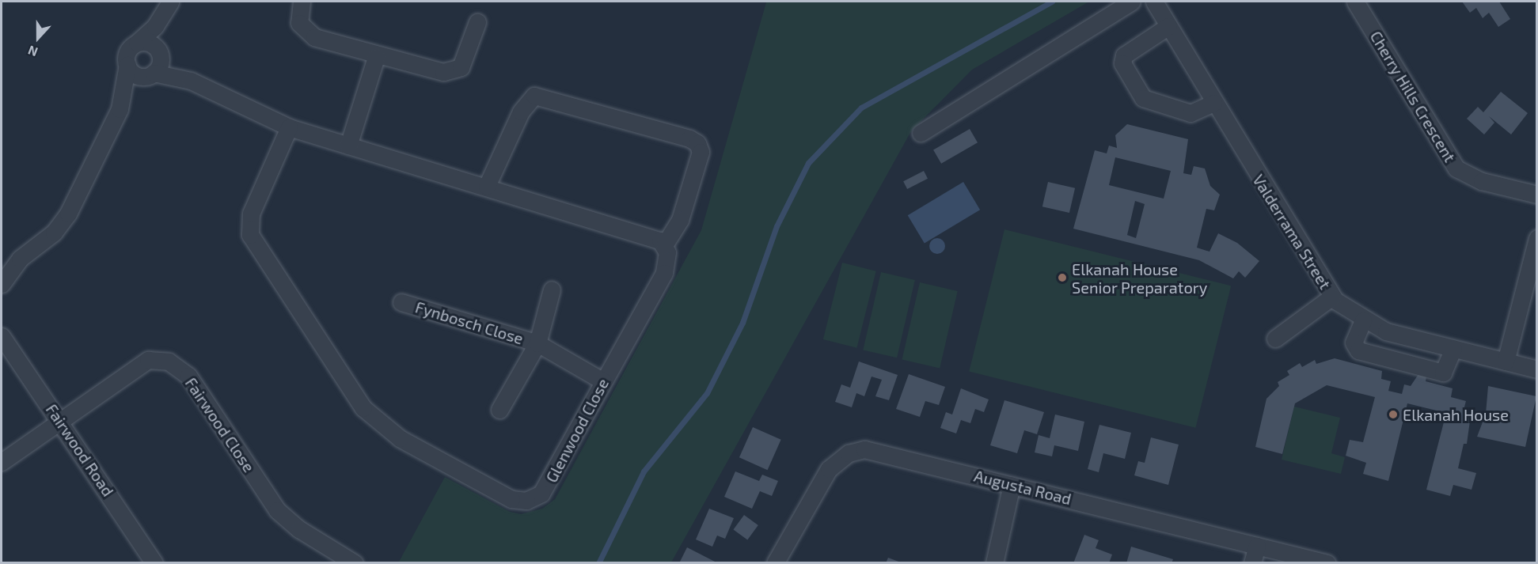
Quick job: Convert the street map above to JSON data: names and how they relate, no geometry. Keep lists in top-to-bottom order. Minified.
{"streets":{"street":["Cherry Hills Crescent","Valderrama Street","Fynbosch Close","Fairwood Close","Glenwood Close","Fairwood Road","Augusta Road"]},"crossings":[["Fynbosch Close","Glenwood Close"],["Fairwood Close","Fairwood Road"]],"places":["Elkanah House Senior Preparatory","Elkanah House"],"north":"bottom"}
